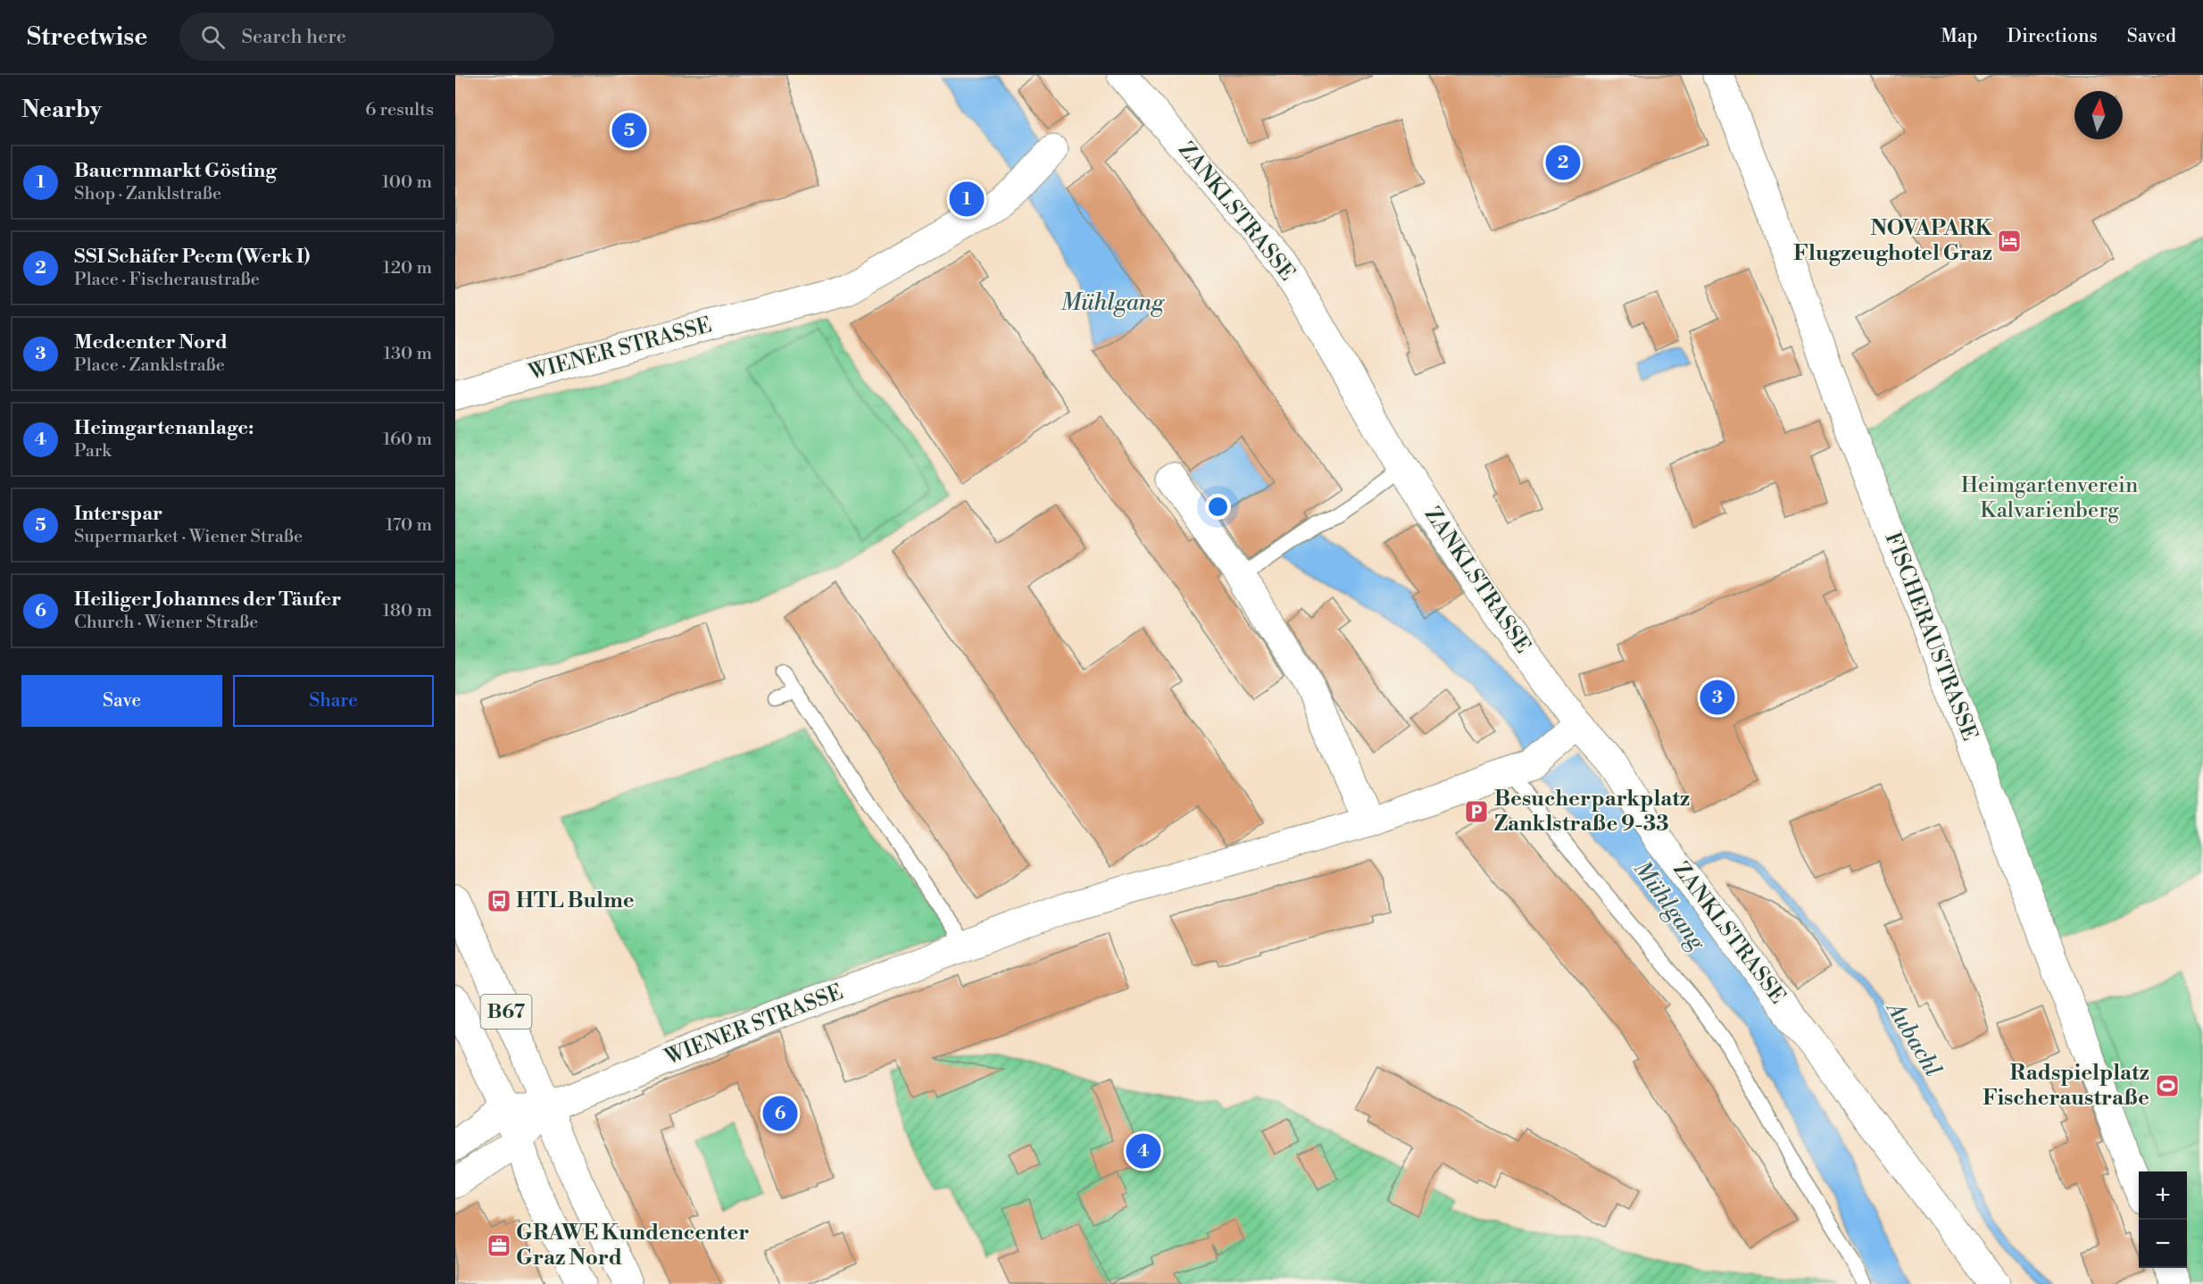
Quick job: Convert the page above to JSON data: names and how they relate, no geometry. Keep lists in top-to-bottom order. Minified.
{"streets":{"street":["ZANKLSTRASSE","WIENER STRASSE","FISCHERAUSTRASSE","B67"]},"crossings":[["WIENER STRASSE","B67"]],"water":["Mühlgang","Aubachl"],"parks":["Heimgartenverein Kalvarienberg"],"places":{"hotel":["NOVAPARK Flugzeughotel Graz"],"parking":["Besucherparkplatz Zanklstraße 9-33"],"bus stop":["HTL Bulme"],"sports":["Radspielplatz Fischeraustraße"],"office":["GRAWE Kundencenter Graz Nord"]},"north":"top","page":{"header":"Streetwise","search":"Search here","nav":["Map","Directions","Saved"],"heading":["Nearby","6 results"],"pins":["5","2","1","3","6","4"],"list":[{"mark":"1","name":"Bauernmarkt Gösting","note":"Shop · Zanklstraße","value":"100 m"},{"mark":"2","name":"SSI Schäfer Peem (Werk I)","note":"Place · Fischeraustraße","value":"120 m"},{"mark":"3","name":"Medcenter Nord","note":"Place · Zanklstraße","value":"130 m"},{"mark":"4","name":"Heimgartenanlage:","note":"Park","value":"160 m"},{"mark":"5","name":"Interspar","note":"Supermarket · Wiener Straße","value":"170 m"},{"mark":"6","name":"Heiliger Johannes der Täufer","note":"Church · Wiener Straße","value":"180 m"}],"buttons":["Save","Share"],"map_buttons":["+","−"]}}
